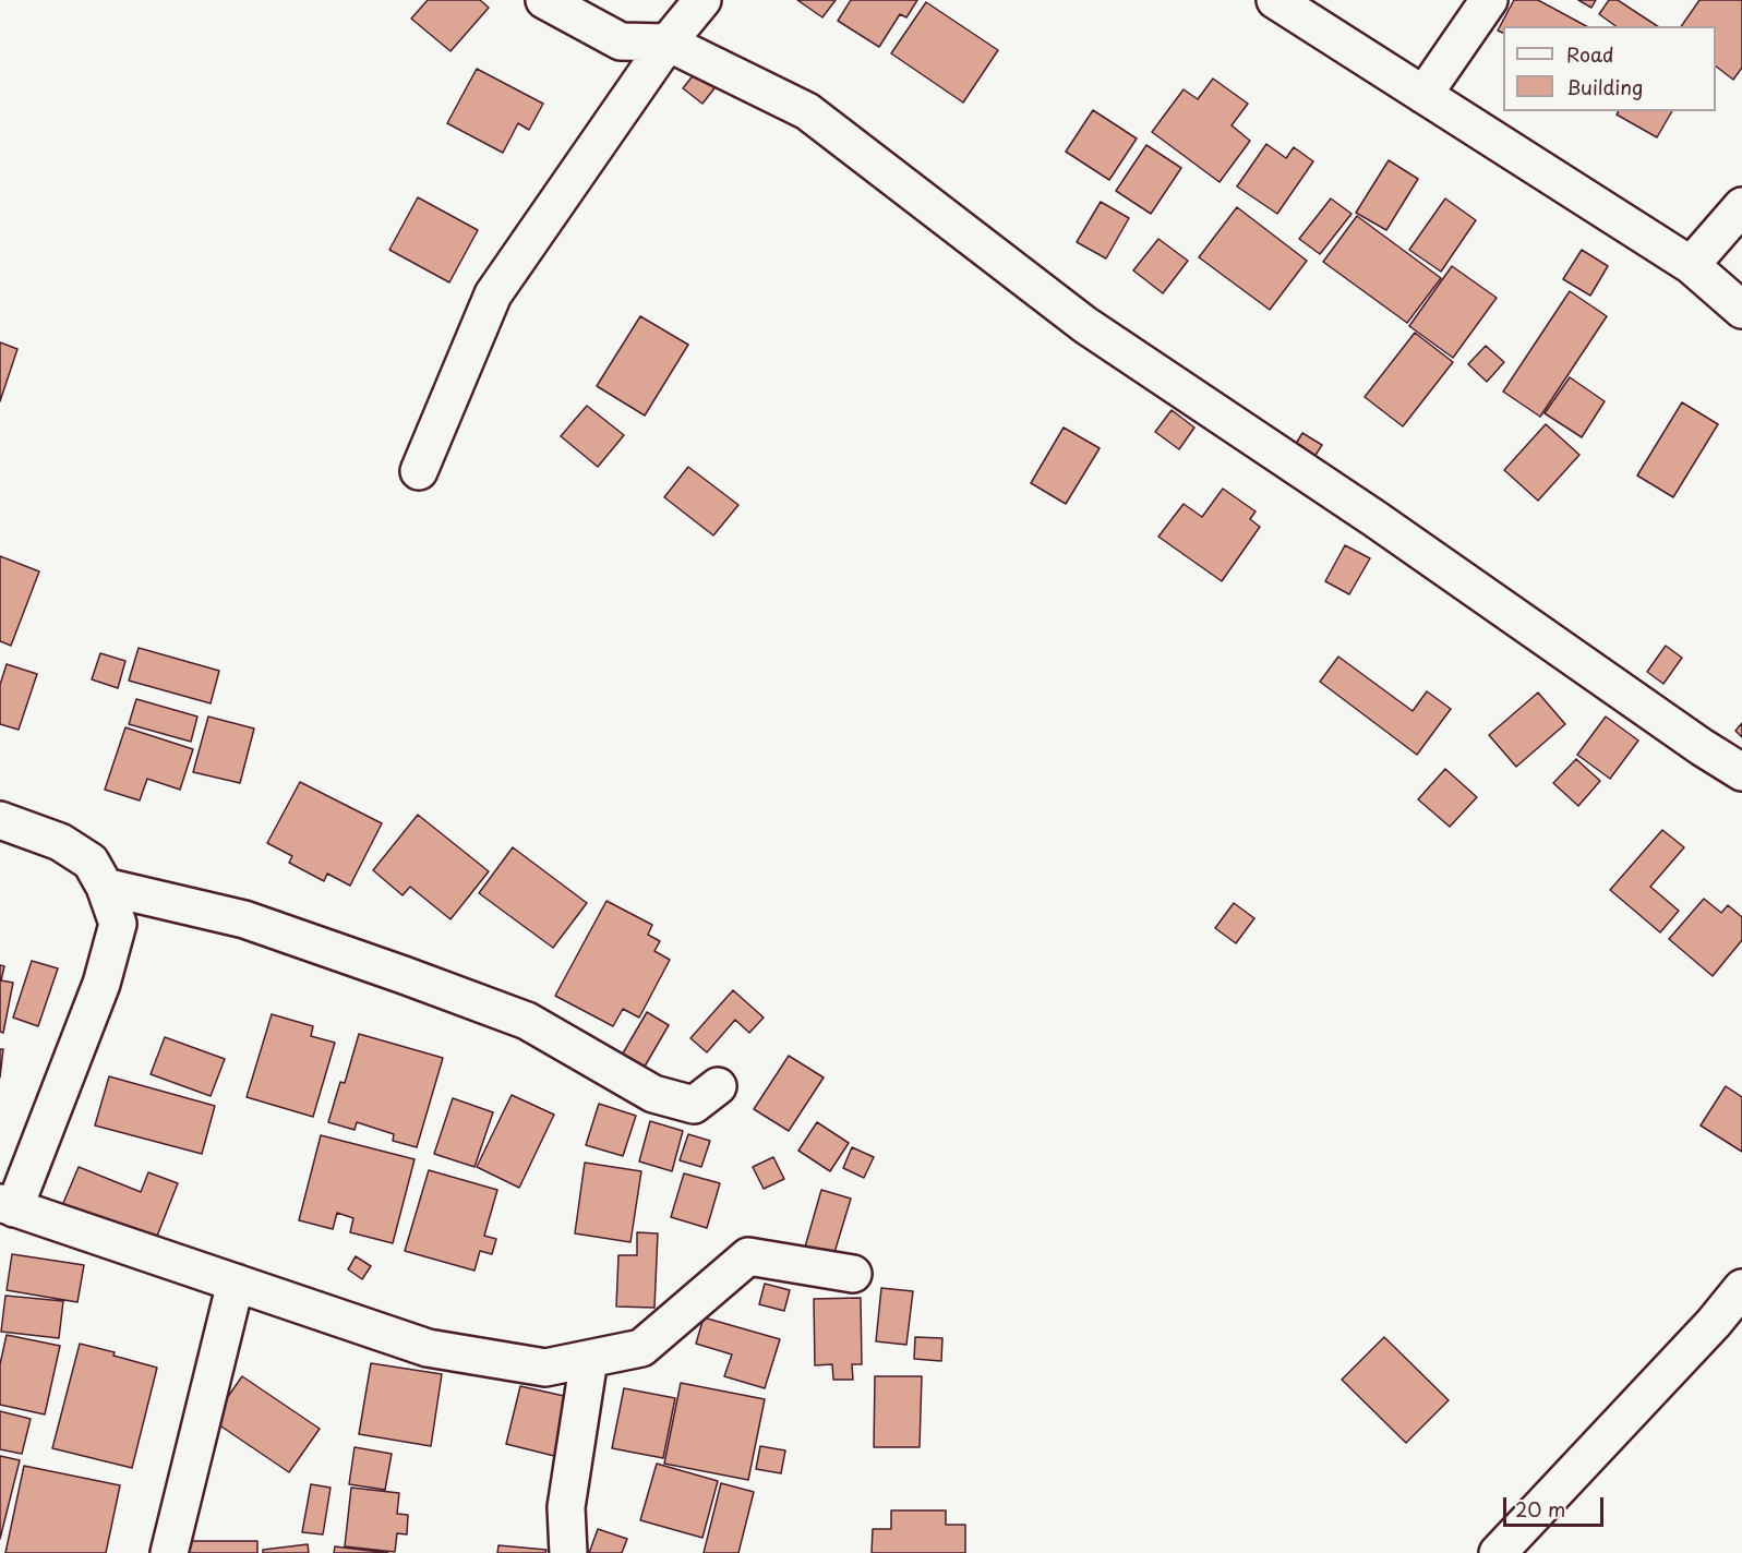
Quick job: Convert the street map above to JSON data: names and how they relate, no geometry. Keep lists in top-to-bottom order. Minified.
{"legend":["Road","Building"],"scale_bar":"20 m"}
